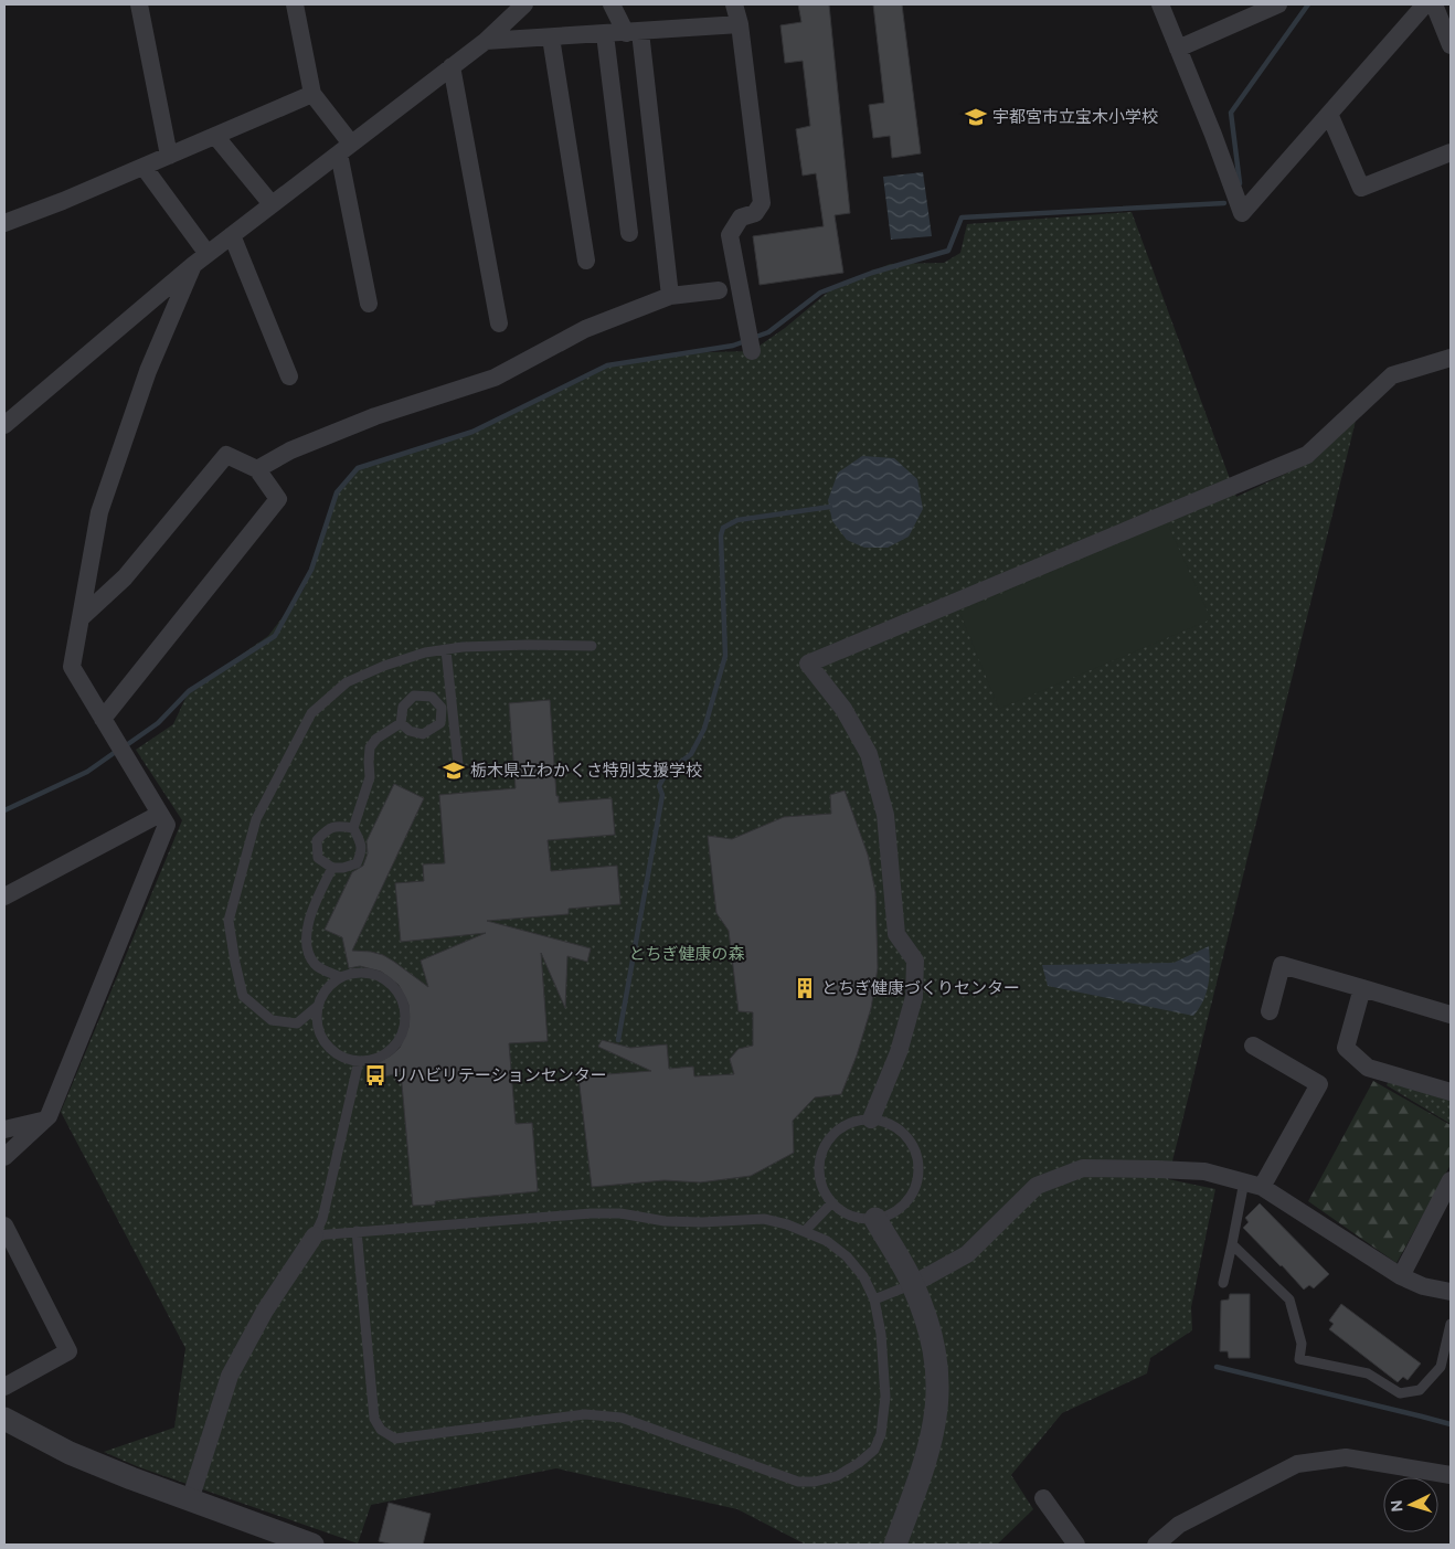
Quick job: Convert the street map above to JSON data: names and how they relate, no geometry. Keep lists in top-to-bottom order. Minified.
{"parks":["とちぎ健康の森"],"places":{"school or university":["宇都宮市立宝木小学校","栃木県立わかくさ特別支援学校"],"building":["とちぎ健康づくりセンター"],"bus stop":["リハビリテーションセンター"]},"north":"left"}
